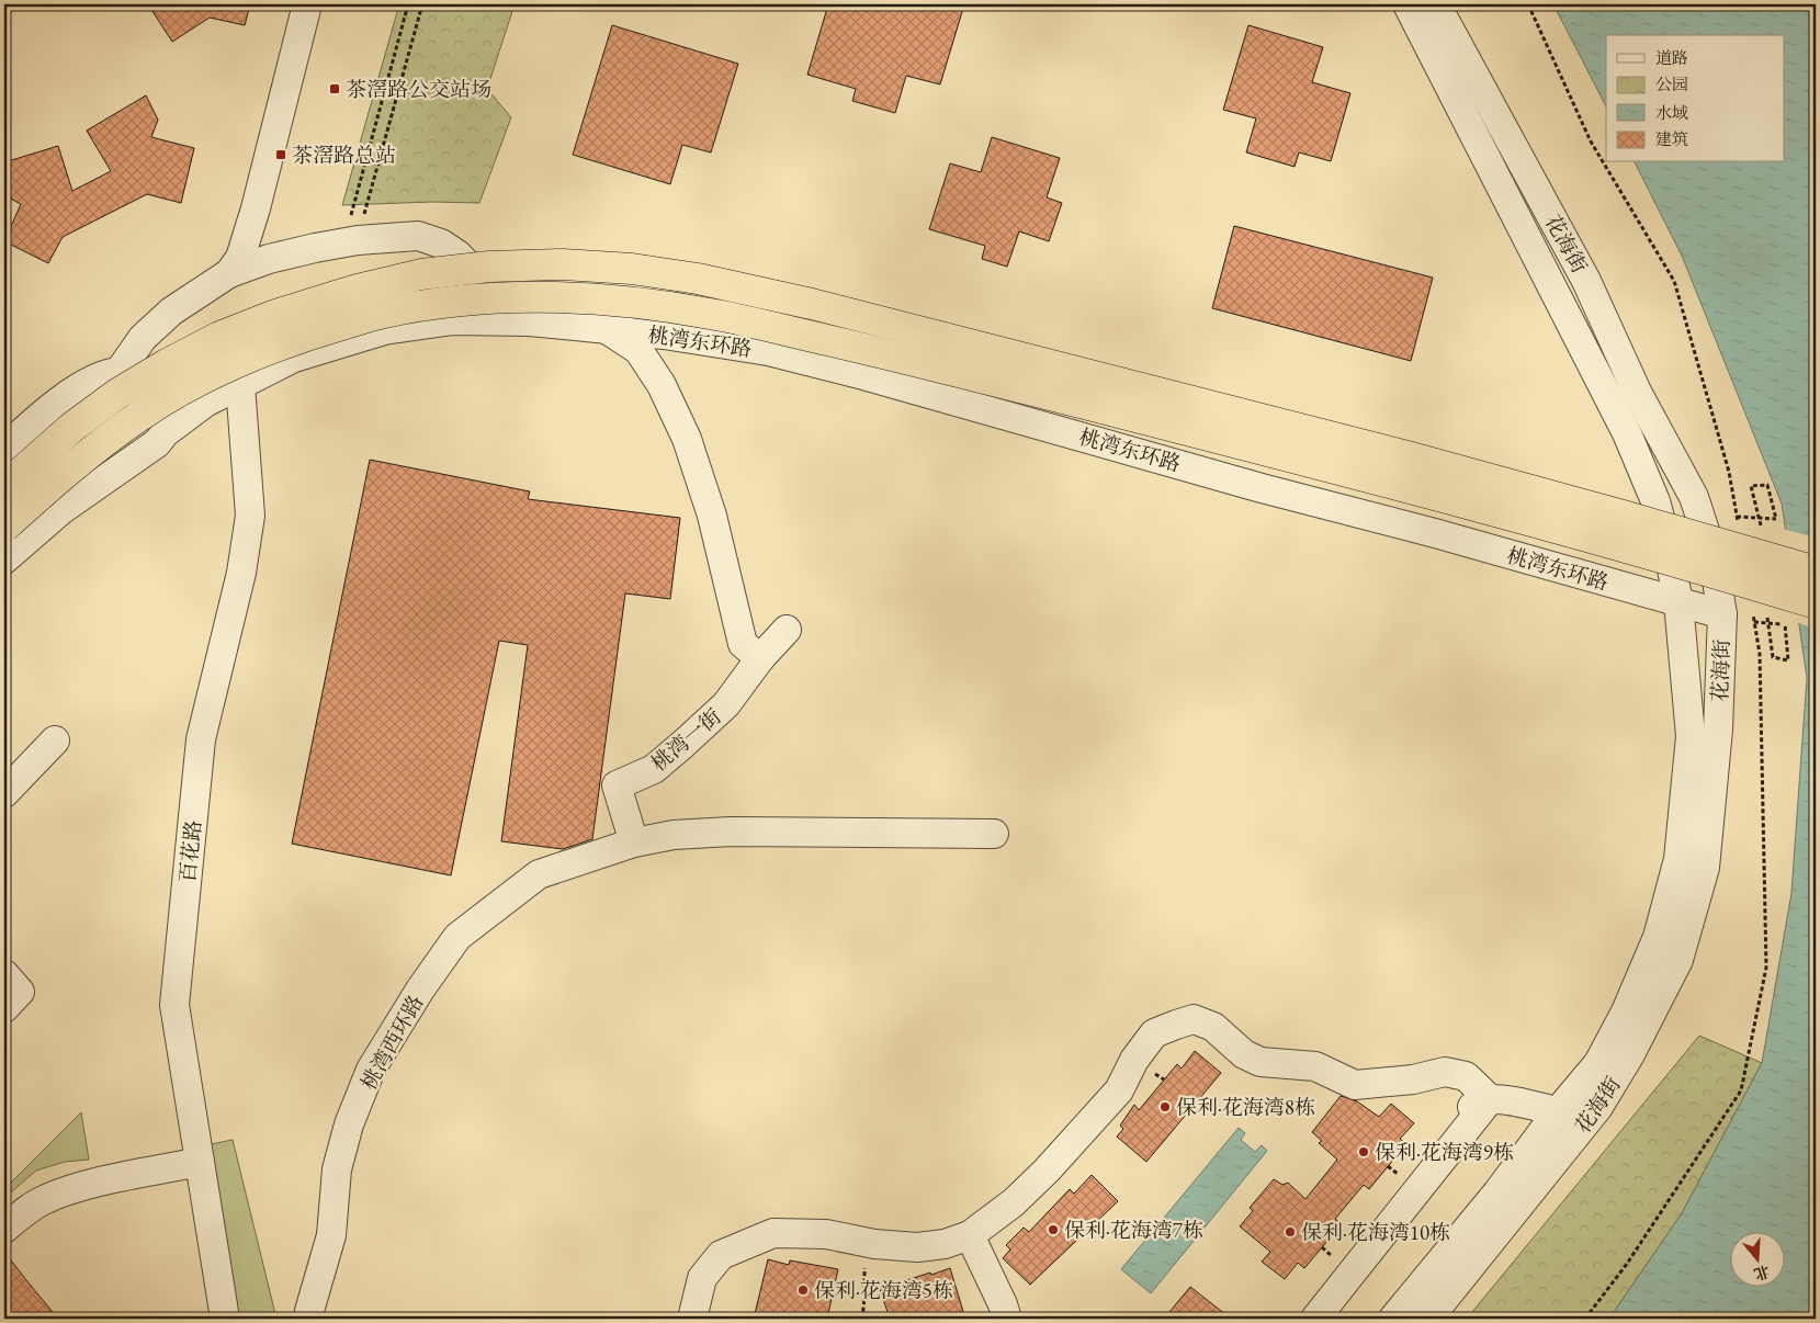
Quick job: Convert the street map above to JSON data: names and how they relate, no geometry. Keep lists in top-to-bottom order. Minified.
{"streets":{"street":["花海街","桃湾东环路","桃湾一街","百花路","桃湾西环路"]},"crossings":[["花海街","桃湾东环路"],["桃湾一街","桃湾西环路"]],"places":{"transit":["茶滘路公交站场","茶滘路总站"],"other":["保利·花海湾8栋","保利·花海湾9栋","保利·花海湾7栋","保利·花海湾10栋","保利·花海湾5栋"]},"legend":["道路","公园","水域","建筑"],"north":"bottom"}
